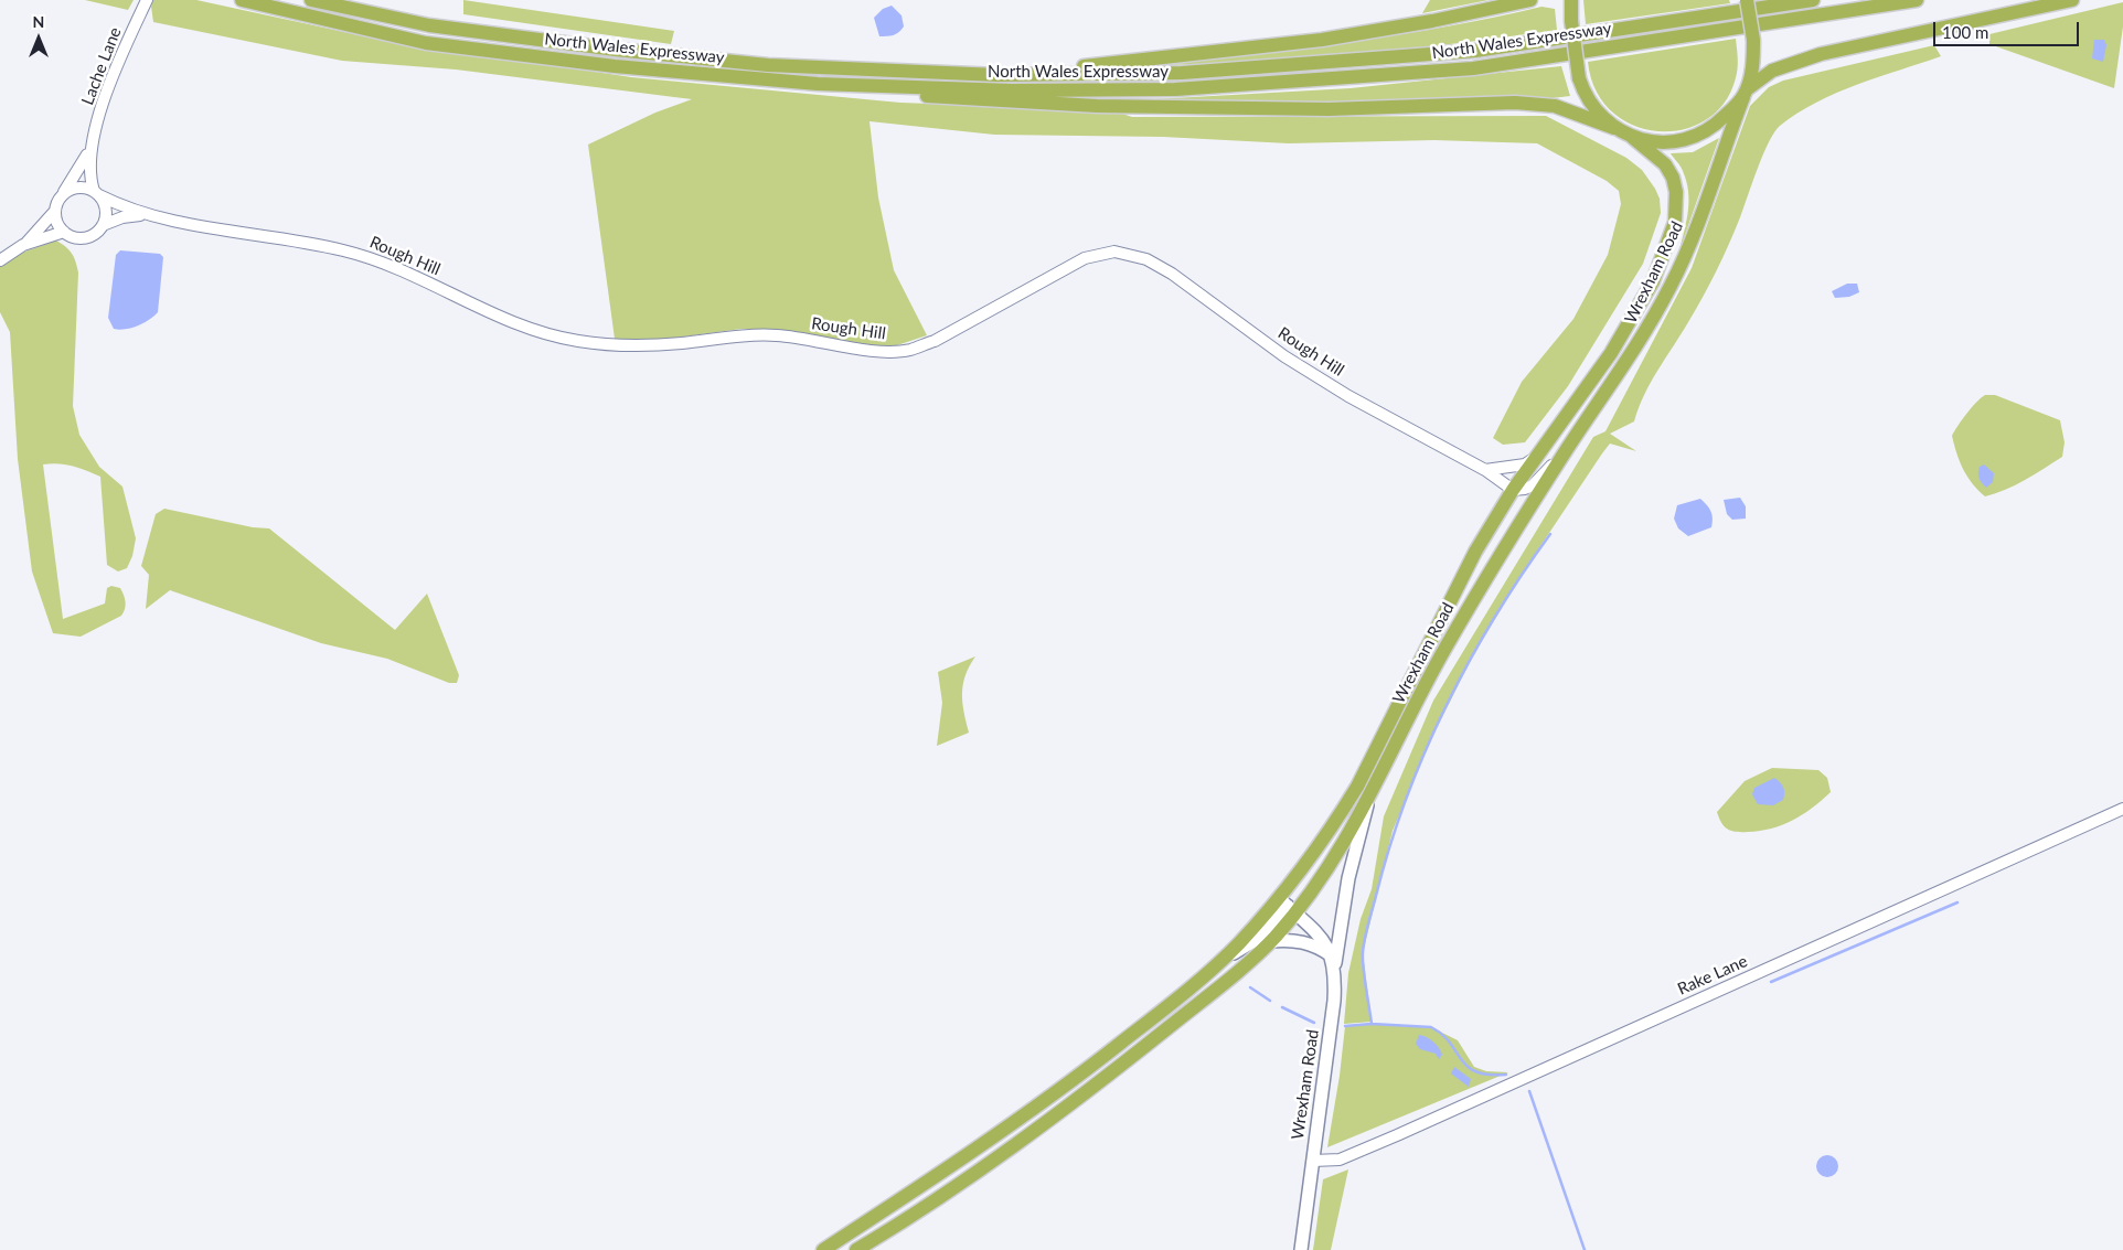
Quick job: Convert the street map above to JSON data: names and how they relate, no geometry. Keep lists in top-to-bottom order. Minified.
{"streets":{"highway":["North Wales Expressway","Wrexham Road"],"street":["Lache Lane","Rough Hill","Rake Lane"]},"crossings":[["Lache Lane","Rough Hill"],["Rough Hill","Wrexham Road"],["Wrexham Road","Rake Lane"]],"scale_bar":"100 m","north":"top"}
